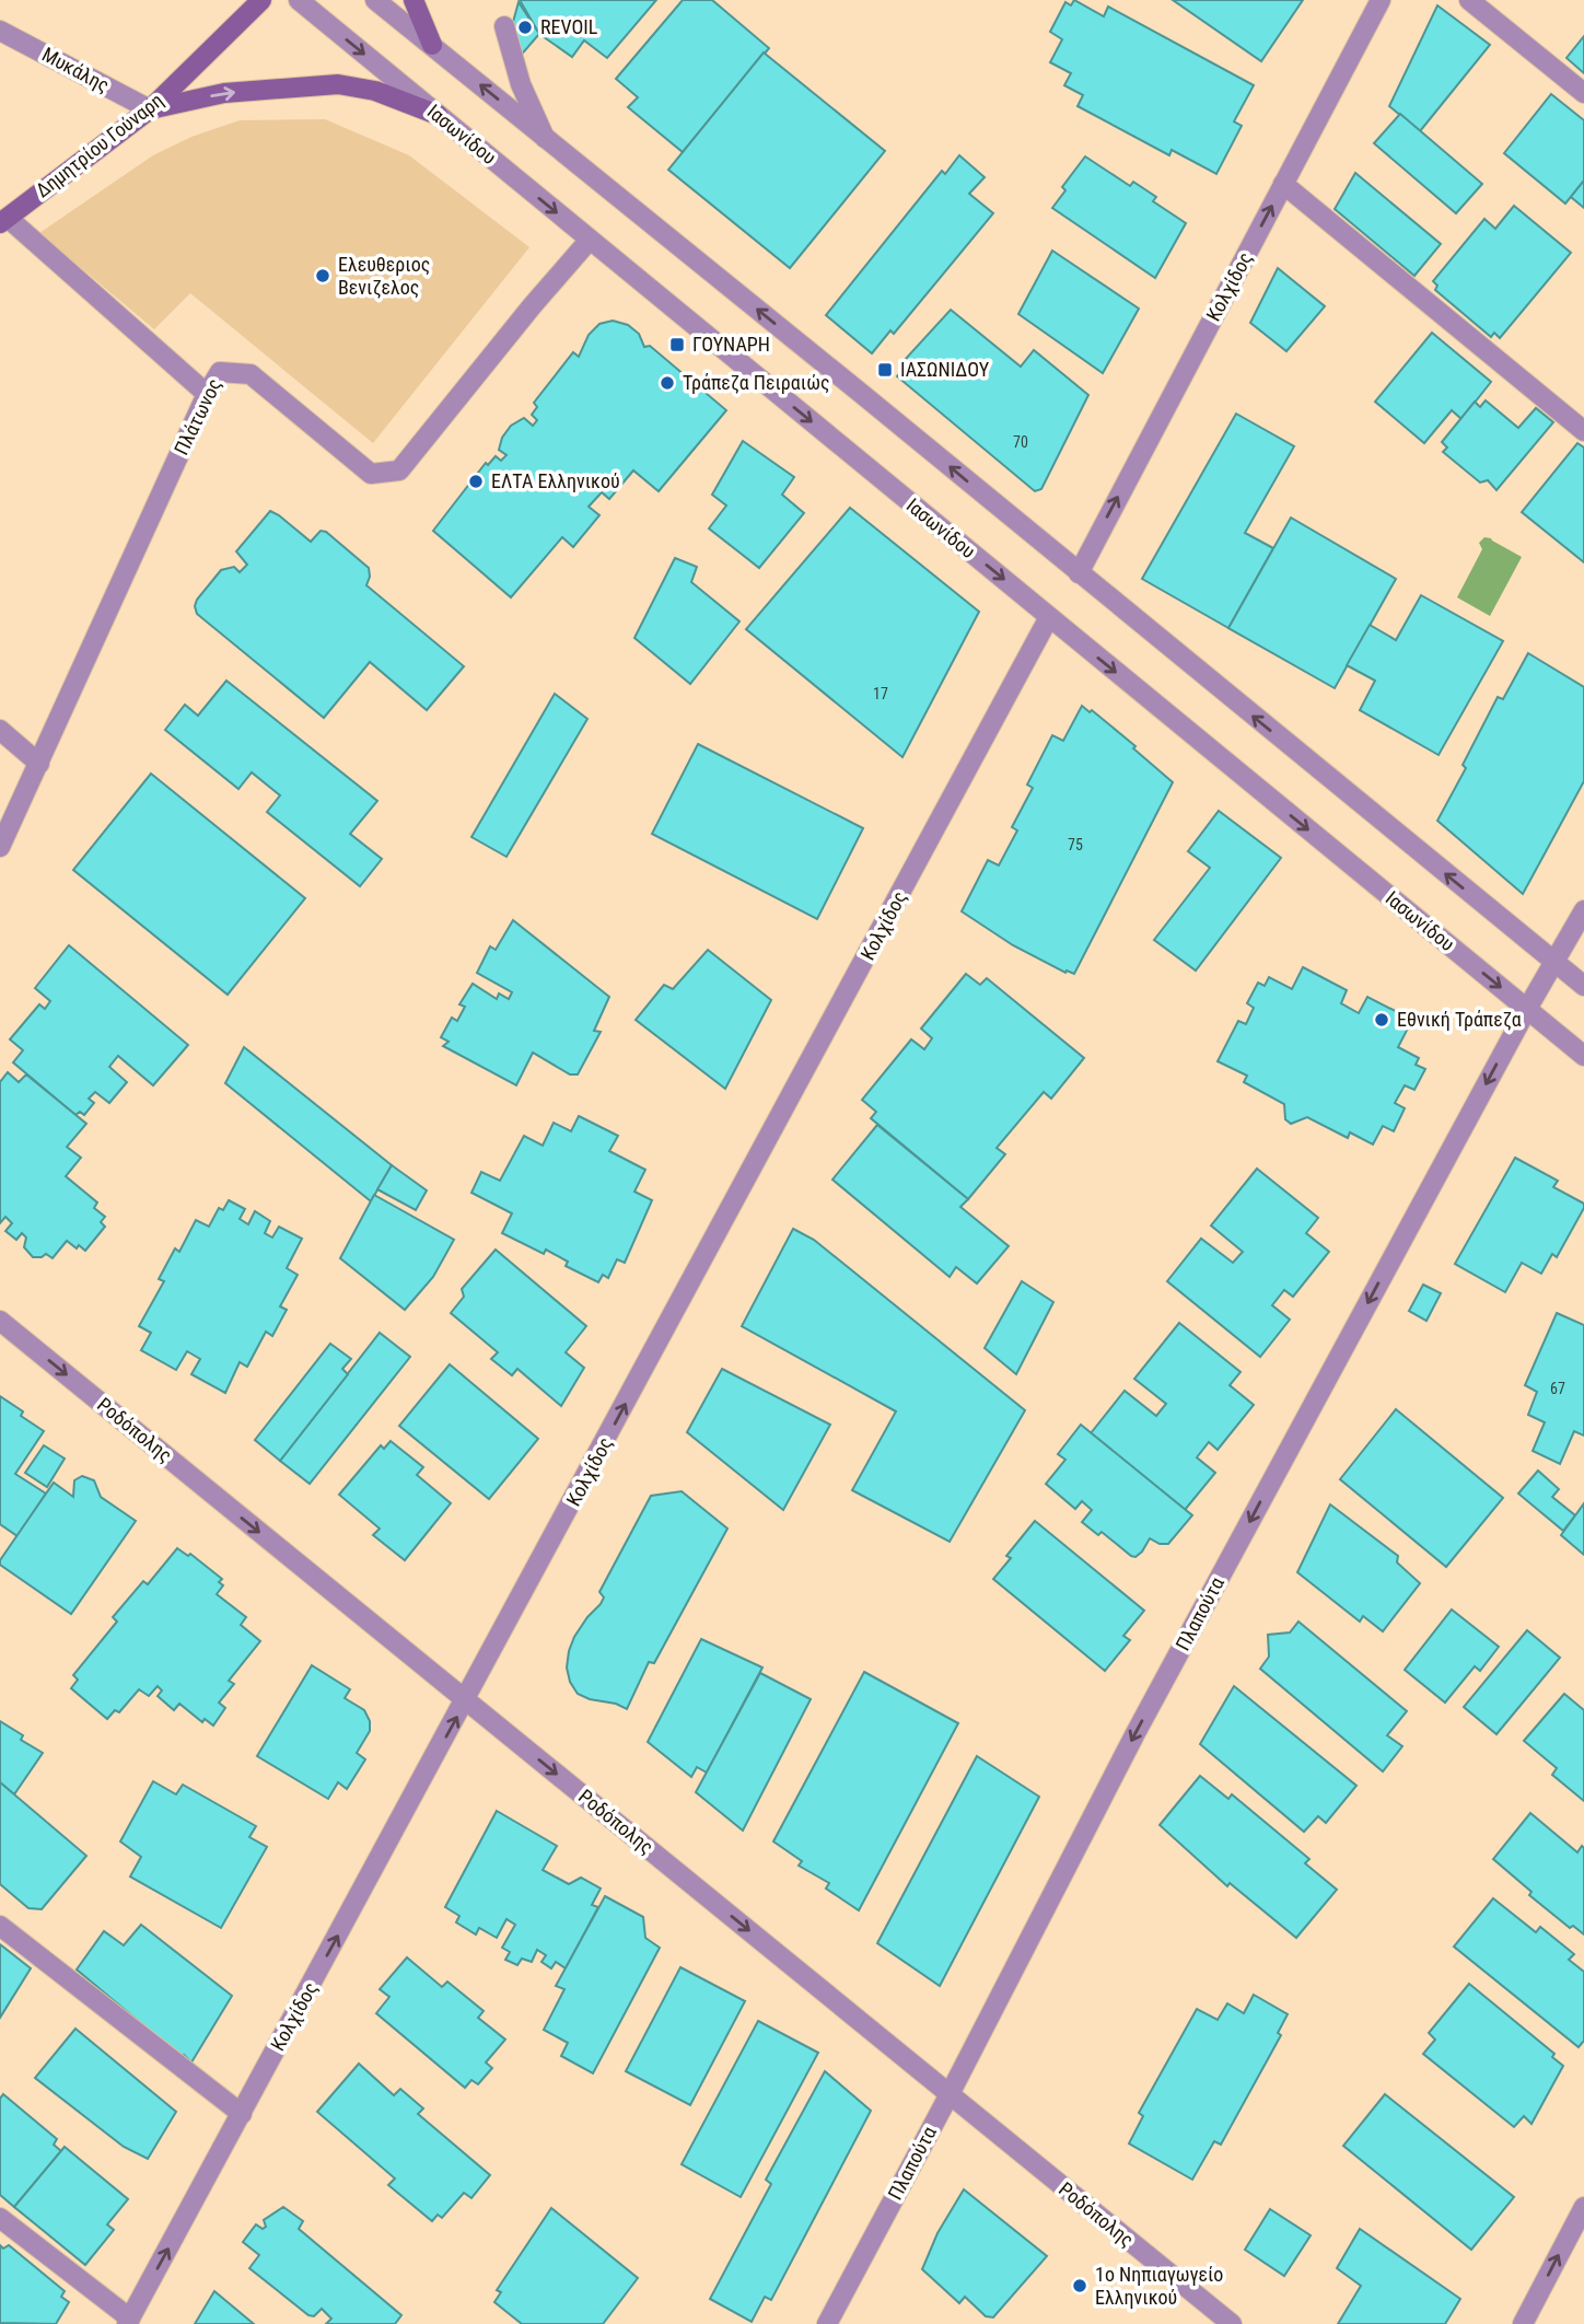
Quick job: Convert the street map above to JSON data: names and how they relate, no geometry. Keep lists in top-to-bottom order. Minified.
{"streets":{"main road":["Δημητρίου Γούναρη"],"street":["Μυκάλης","Ιασωνίδου","Κολχίδος","Πλάτωνος","Ροδόπολης","Πλαπούτα"]},"crossings":[["Μυκάλης","Δημητρίου Γούναρη"],["Ιασωνίδου","Κολχίδος"],["Ιασωνίδου","Πλάτωνος"],["Ιασωνίδου","Πλαπούτα"],["Κολχίδος","Ροδόπολης"],["Ροδόπολης","Πλαπούτα"]],"one_way":["Κολχίδος","Ροδόπολης","Πλαπούτα"],"places":{"other":["REVOIL","Ελευθεριος Βενιζελος","Τράπεζα Πειραιώς","ΕΛΤΑ Ελληνικού","Εθνική Τράπεζα","1ο Νηπιαγωγείο Ελληνικού"],"transit":["ΓΟΥΝΑΡΗ","ΙΑΣΩΝΙΔΟΥ"]},"house_numbers":["70","17","75","67"]}
